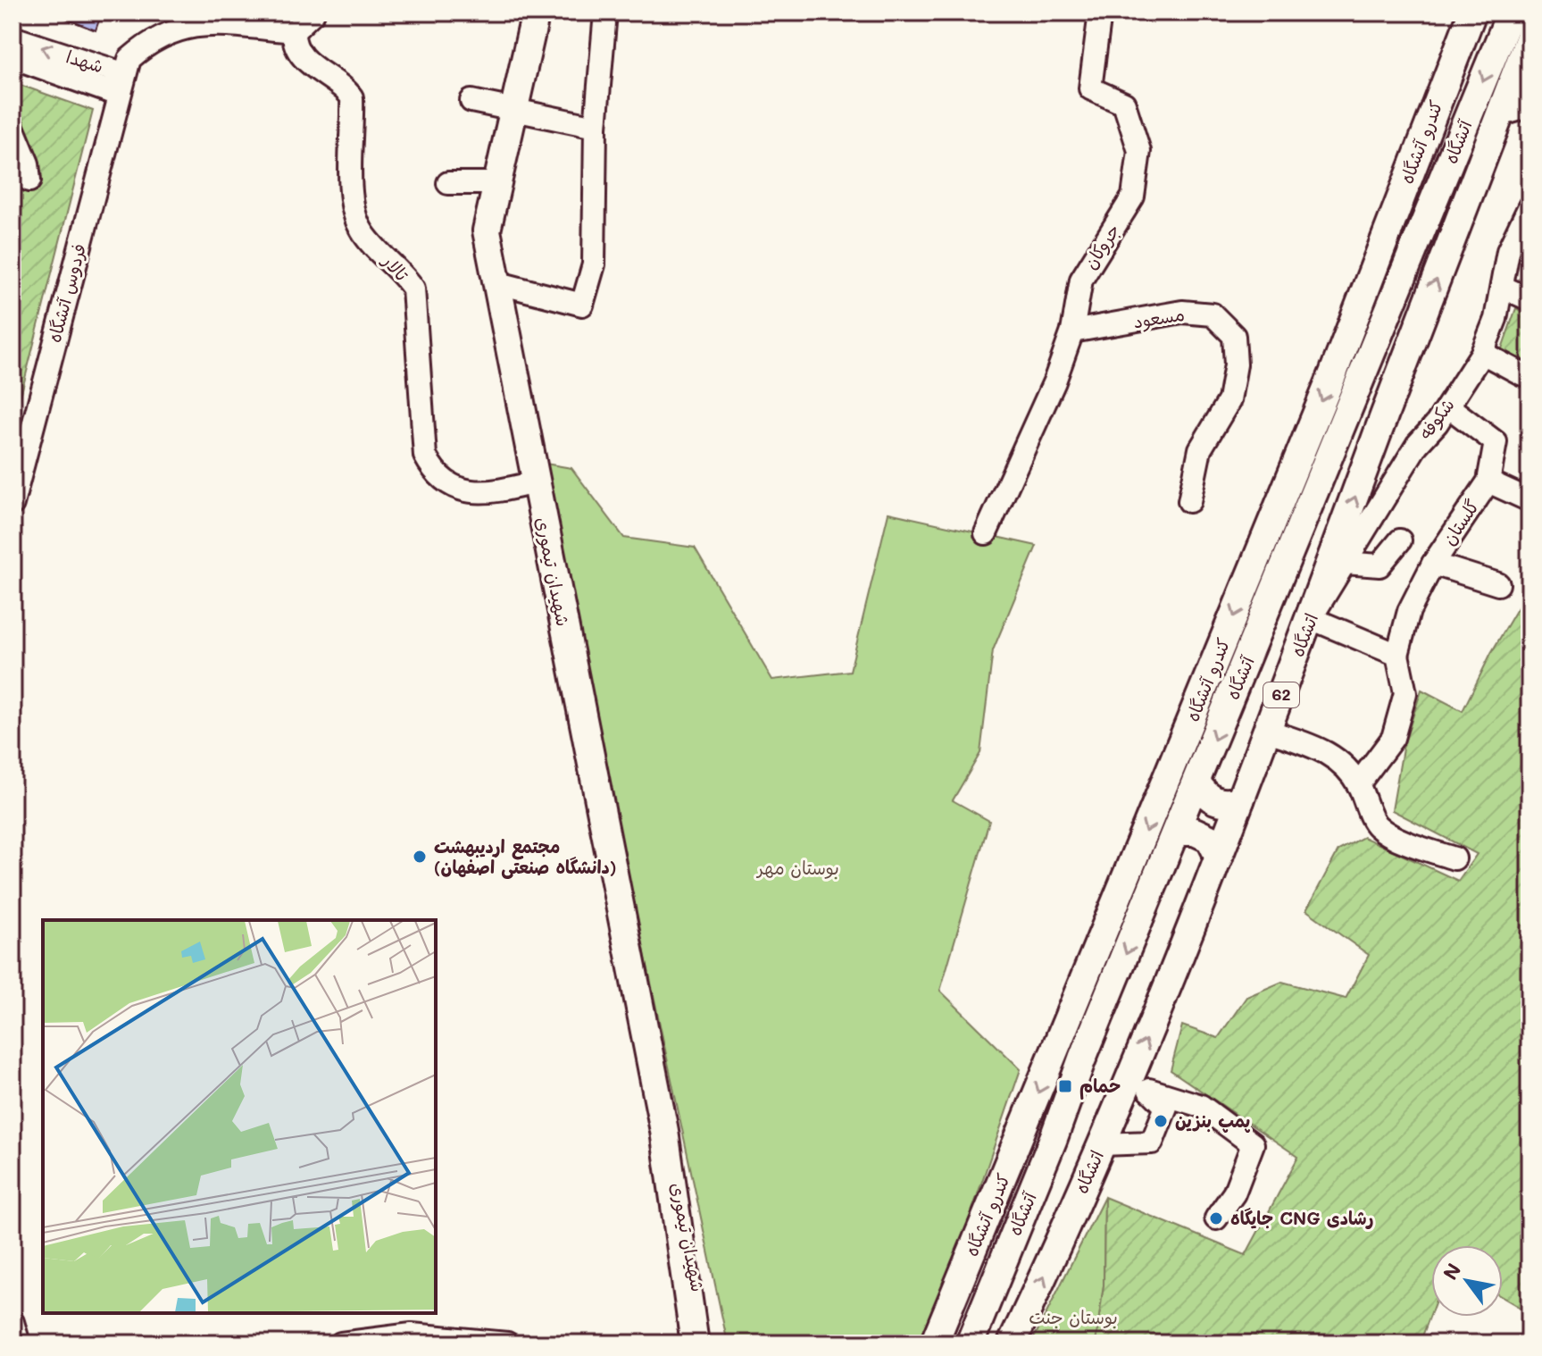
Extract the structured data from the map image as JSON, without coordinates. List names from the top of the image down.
{
  "streets": {
    "main road": [
      "کندرو آتشگاه",
      "آتشگاه",
      "شهیدان تیموری",
      "اتشگاه",
      "62"
    ],
    "street": [
      "شهدا",
      "جروکان",
      "تالار",
      "فردوس آتشگاه",
      "مسعود",
      "شکوفه",
      "گلستان"
    ]
  },
  "crossings": [
    ["شهدا", "فردوس آتشگاه"],
    ["جروکان", "مسعود"],
    ["تالار", "فردوس آتشگاه"],
    ["تالار", "شهیدان تیموری"],
    ["شکوفه", "گلستان"],
    ["شکوفه", "اتشگاه"]
  ],
  "parks": ["بوستان مهر", "بوستان جنت"],
  "places": {
    "other": ["مجتمع اردیبهشت (دانشگاه صنعتی اصفهان)", "پمپ بنزین", "جایگاه CNG رشادی"],
    "transit": ["حمام"]
  },
  "north": "top left"
}
